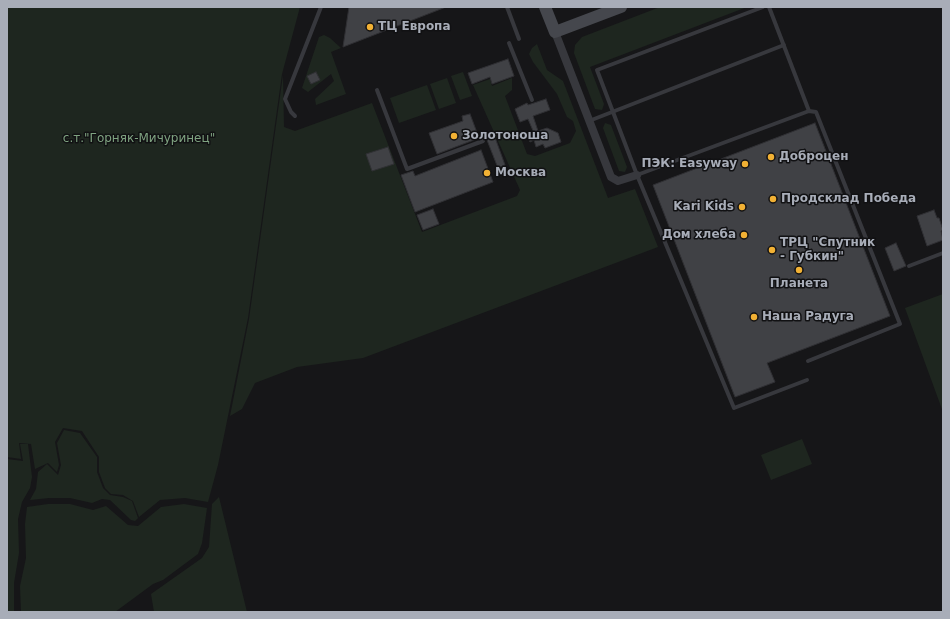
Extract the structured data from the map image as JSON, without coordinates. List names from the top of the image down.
{
  "parks": ["с.т.\"Горняк-Мичуринец\""],
  "places": [
    "ТЦ Европа",
    "Золотоноша",
    "Доброцен",
    "ПЭК: Easyway",
    "Москва",
    "Продсклад Победа",
    "Kari Kids",
    "Дом хлеба",
    "ТРЦ \"Спутник - Губкин\"",
    "Планета",
    "Наша Радуга"
  ]
}
